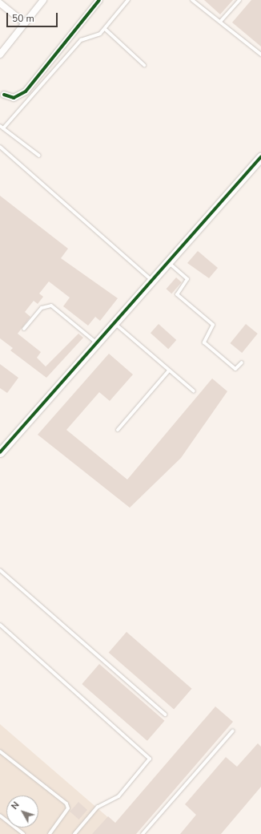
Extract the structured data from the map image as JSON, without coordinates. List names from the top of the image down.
{
  "scale_bar": "50 m",
  "north": "top left"
}
